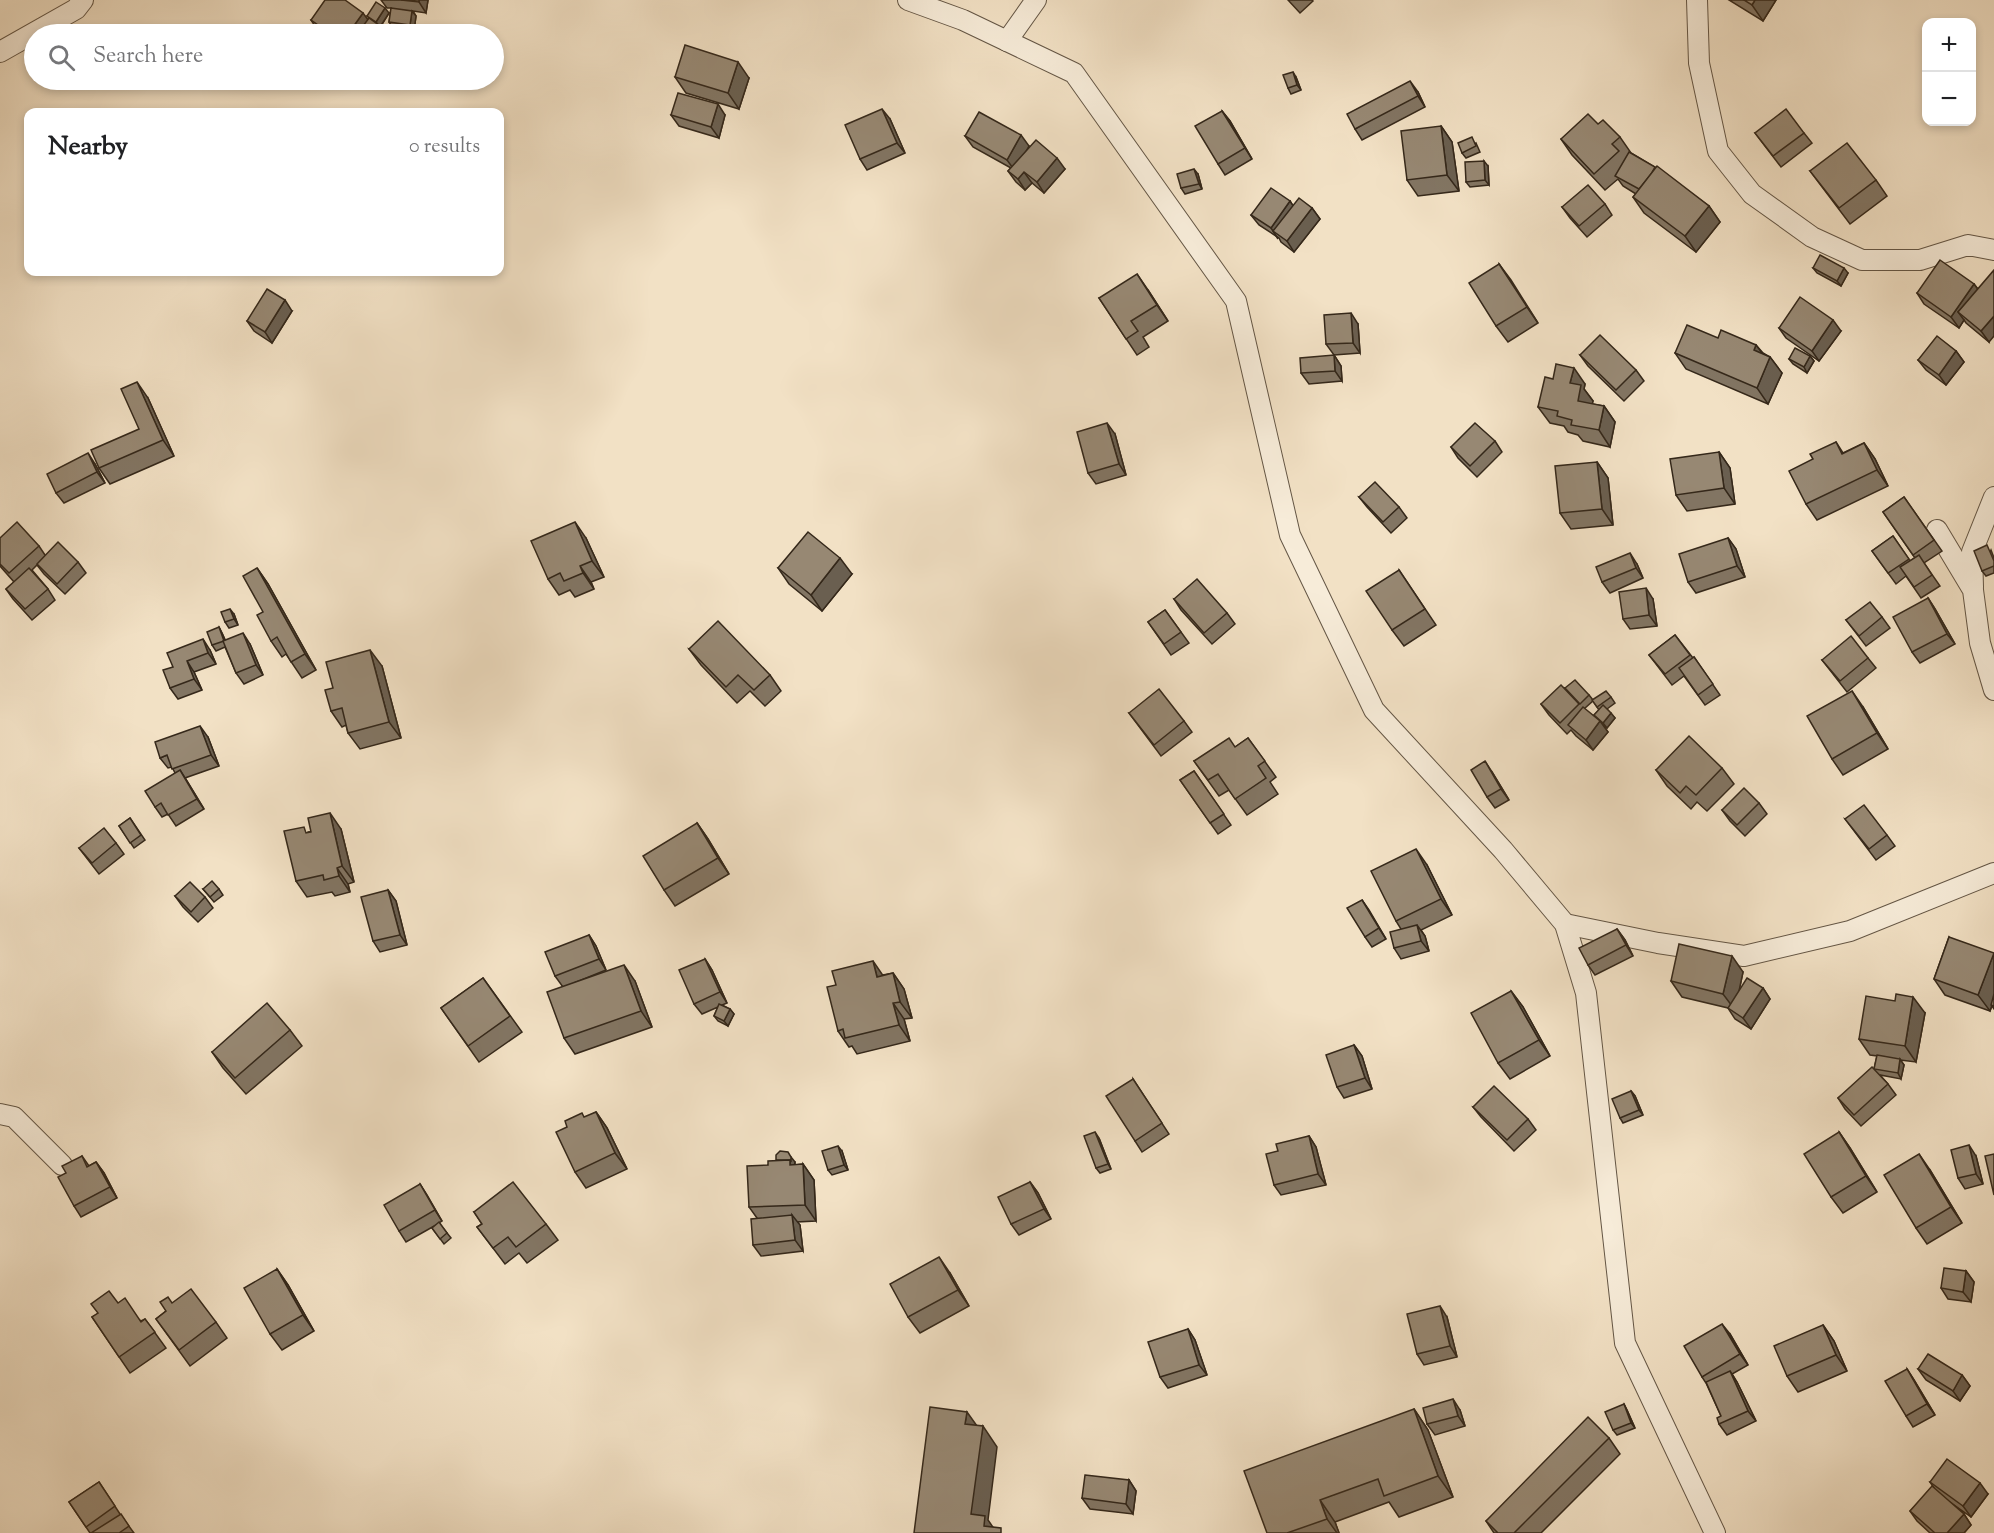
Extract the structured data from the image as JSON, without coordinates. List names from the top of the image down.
{
  "page": {
    "map_buttons": ["+", "−"],
    "search": "Search here",
    "heading": ["Nearby", "0 results"]
  }
}
